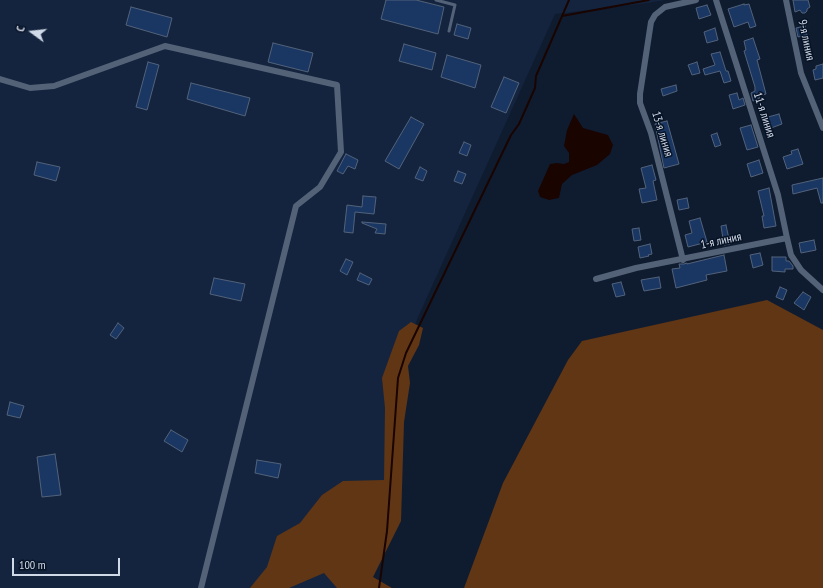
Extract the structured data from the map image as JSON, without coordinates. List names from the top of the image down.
{
  "streets": {
    "street": [
      "9-я линия",
      "11-я линия",
      "13-я линия",
      "1-я линия"
    ]
  },
  "crossings": [
    ["11-я линия", "1-я линия"],
    ["13-я линия", "1-я линия"]
  ],
  "scale_bar": "100 m",
  "north": "left"
}
